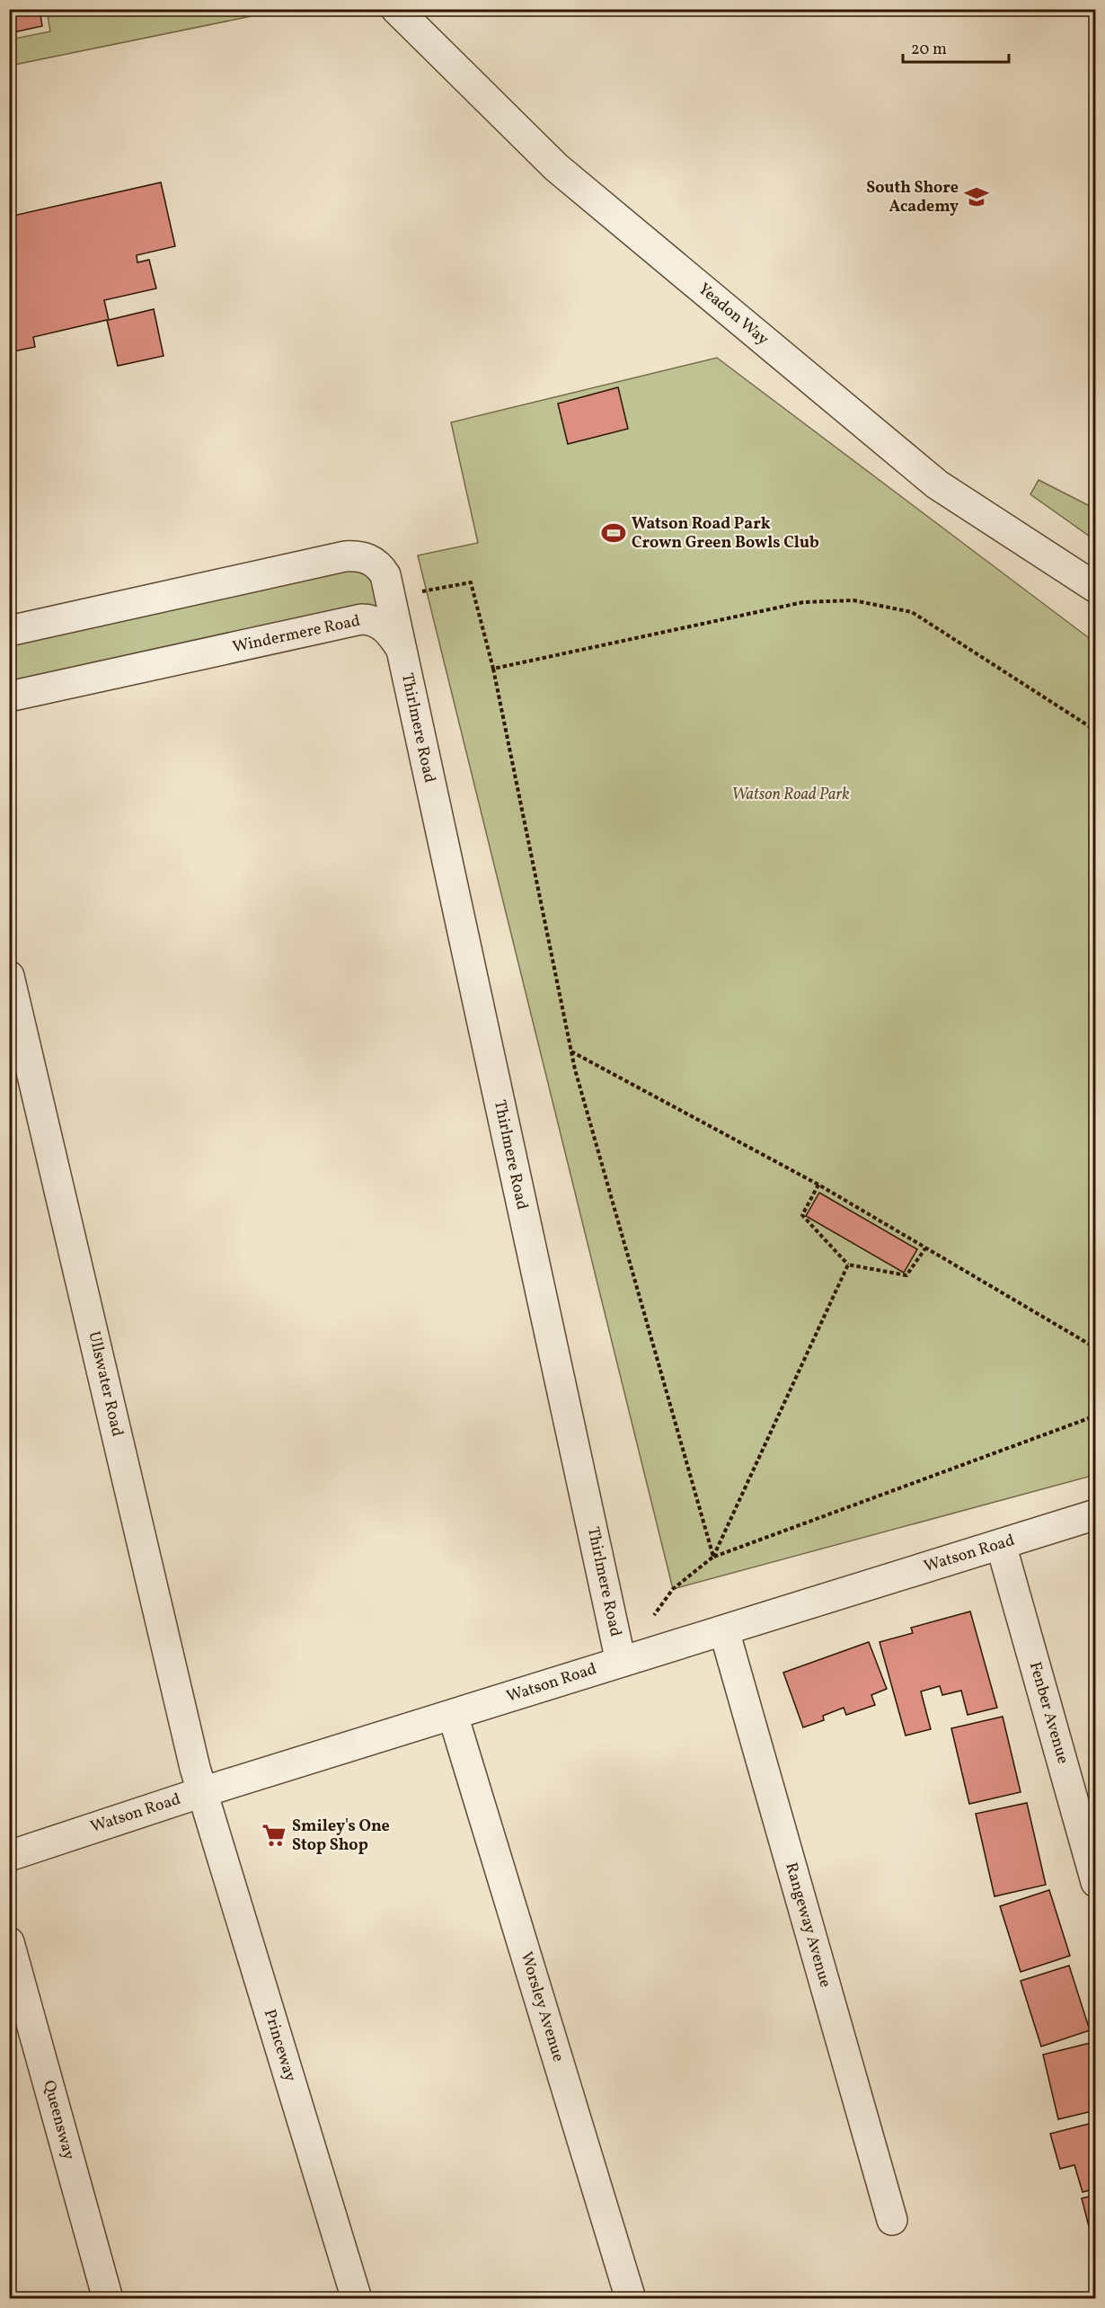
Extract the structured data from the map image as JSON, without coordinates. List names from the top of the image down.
{
  "streets": {
    "street": [
      "Yeadon Way",
      "Windermere Road",
      "Thirlmere Road",
      "Ullswater Road",
      "Watson Road",
      "Fenber Avenue",
      "Rangeway Avenue",
      "Worsley Avenue",
      "Princeway",
      "Queensway"
    ]
  },
  "crossings": [
    ["Windermere Road", "Thirlmere Road"],
    ["Thirlmere Road", "Watson Road"],
    ["Ullswater Road", "Watson Road"],
    ["Ullswater Road", "Princeway"],
    ["Watson Road", "Fenber Avenue"],
    ["Watson Road", "Rangeway Avenue"],
    ["Watson Road", "Worsley Avenue"],
    ["Watson Road", "Princeway"]
  ],
  "parks": ["Watson Road Park"],
  "places": {
    "school or university": ["South Shore Academy"],
    "sports": ["Watson Road Park Crown Green Bowls Club"],
    "supermarket": ["Smiley's One Stop Shop"]
  },
  "scale_bar": "20 m"
}
